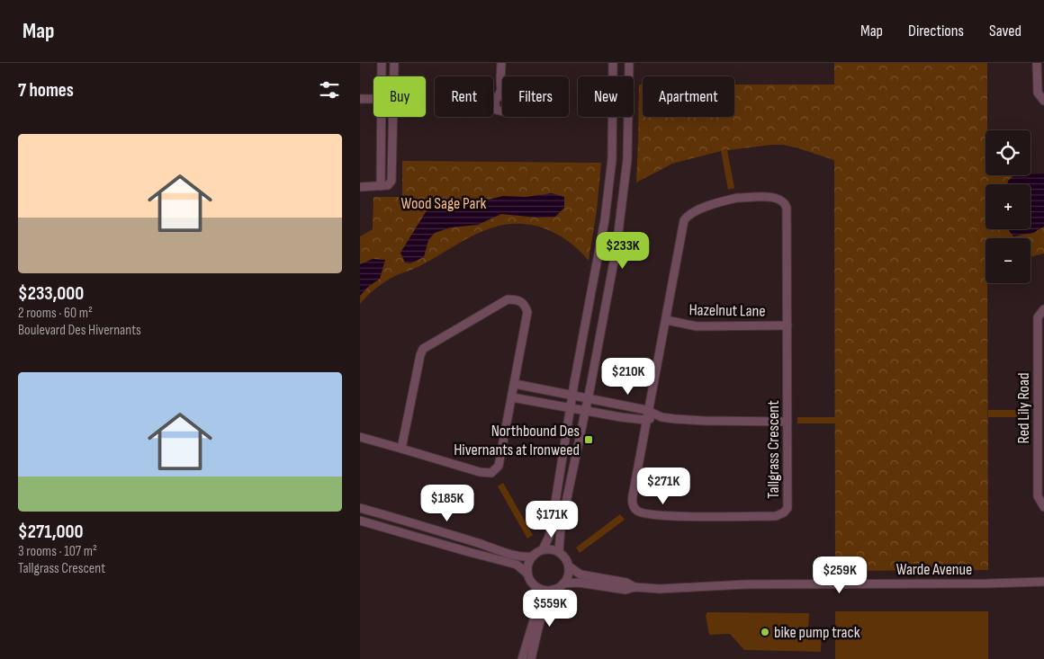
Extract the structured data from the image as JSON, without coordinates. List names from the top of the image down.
{
  "streets": {
    "street": [
      "Hazelnut Lane",
      "Red Lily Road",
      "Tallgrass Crescent",
      "Warde Avenue"
    ]
  },
  "crossings": [
    ["Hazelnut Lane", "Tallgrass Crescent"]
  ],
  "parks": ["Wood Sage Park"],
  "places": {
    "transit": ["Northbound Des Hivernants at Ironweed"],
    "other": ["bike pump track"]
  },
  "page": {
    "header": "Map",
    "nav": ["Map", "Directions", "Saved"],
    "heading": "7 homes",
    "chip": [
      "Buy",
      "Rent",
      "Filters",
      "New",
      "Apartment"
    ],
    "list": [
      {
        "name": "$233,000",
        "note": "2 rooms · 60 m² · Boulevard Des Hivernants"
      },
      {
        "name": "$271,000",
        "note": "3 rooms · 107 m² · Tallgrass Crescent"
      }
    ],
    "map_buttons": ["+", "−"],
    "price": [
      "$233K",
      "$210K",
      "$271K",
      "$185K",
      "$171K",
      "$259K",
      "$559K"
    ]
  }
}
